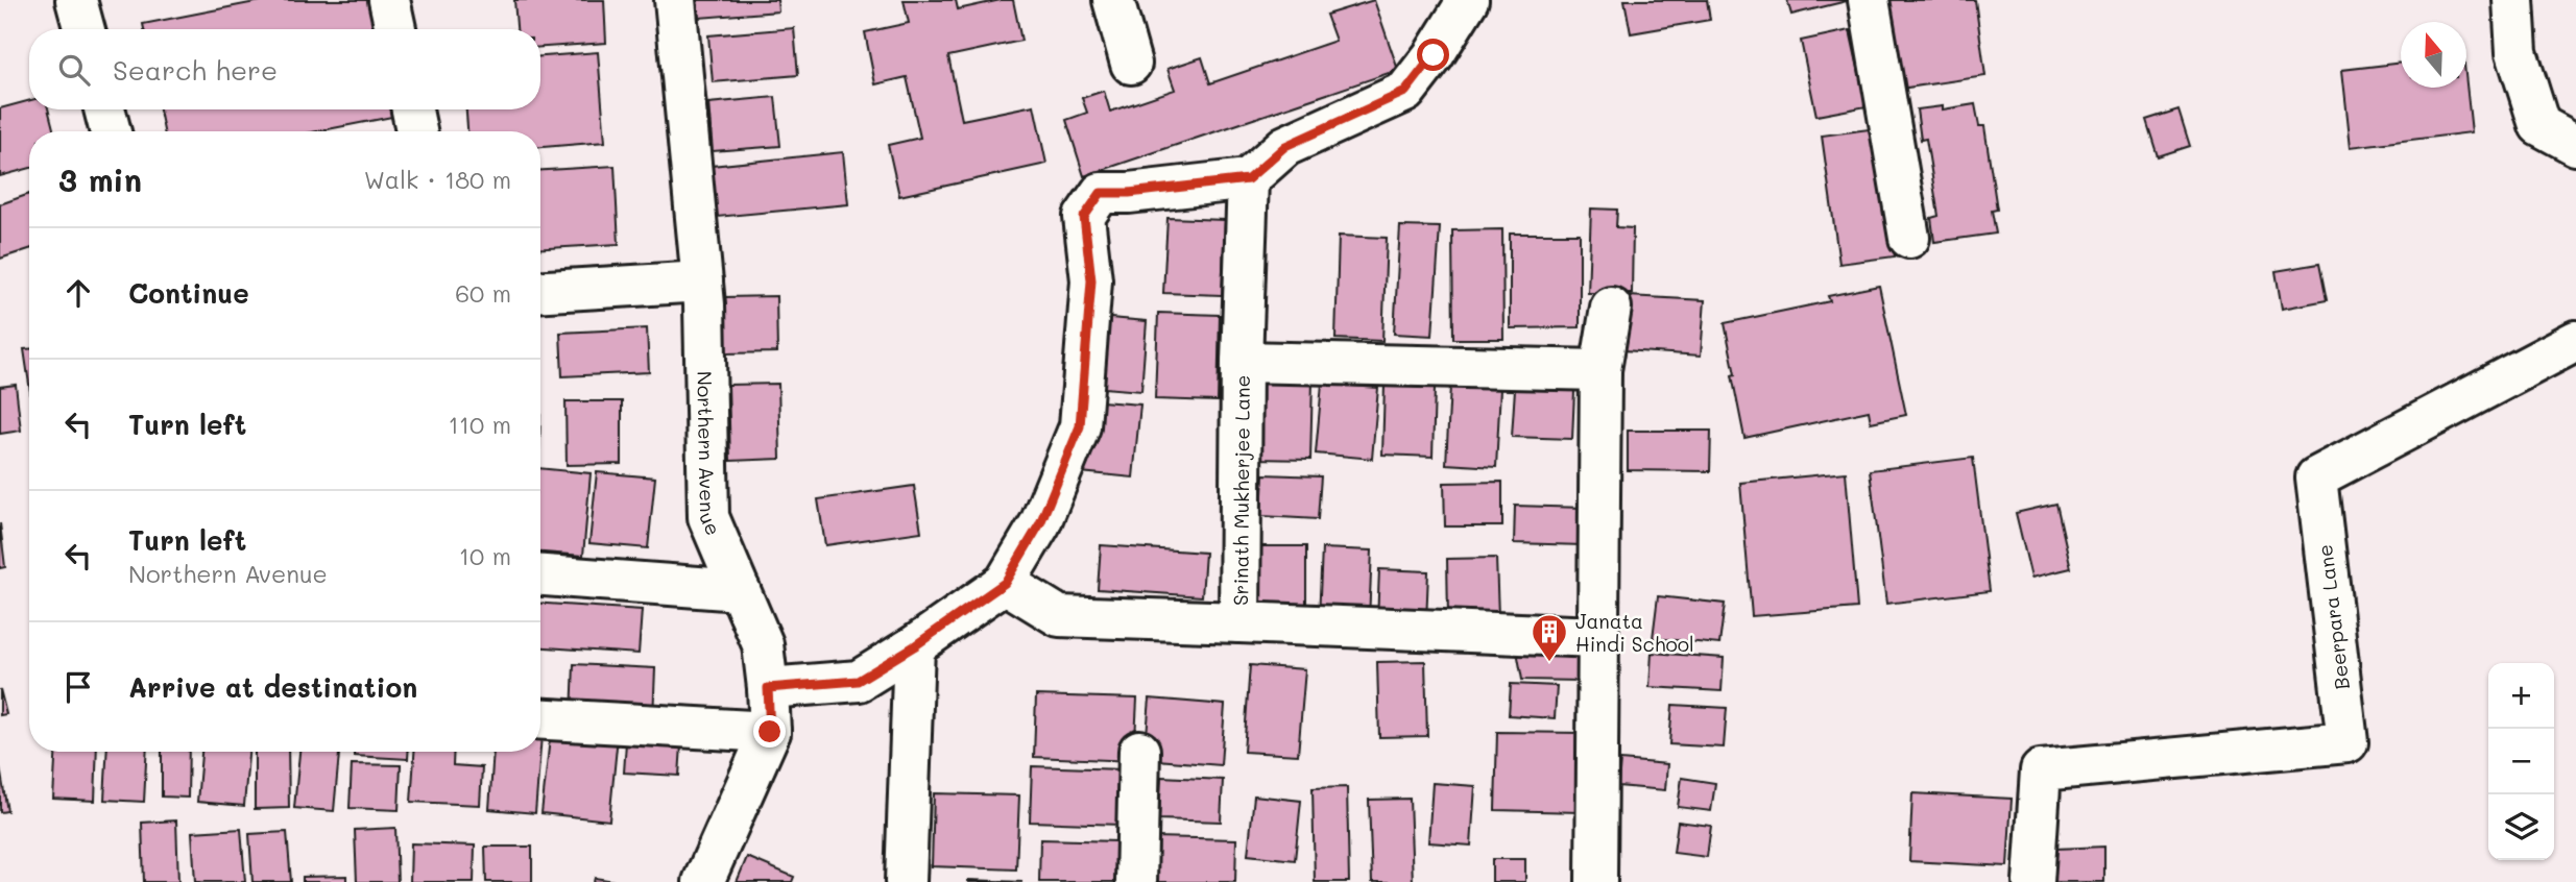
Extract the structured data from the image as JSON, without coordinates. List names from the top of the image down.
{
  "streets": {
    "street": ["Northern Avenue", "Srinath Mukherjee Lane", "Beerpara Lane"]
  },
  "places": {
    "building": ["Janata Hindi School"]
  },
  "north": "top",
  "page": {
    "search": "Search here",
    "heading": ["3 min", "Walk · 180 m"],
    "list": [
      ["Continue", "60 m"],
      ["Turn left", "110 m"],
      ["Turn left", "Northern Avenue", "10 m"],
      "Arrive at destination"
    ],
    "map_buttons": ["+", "−"]
  }
}
